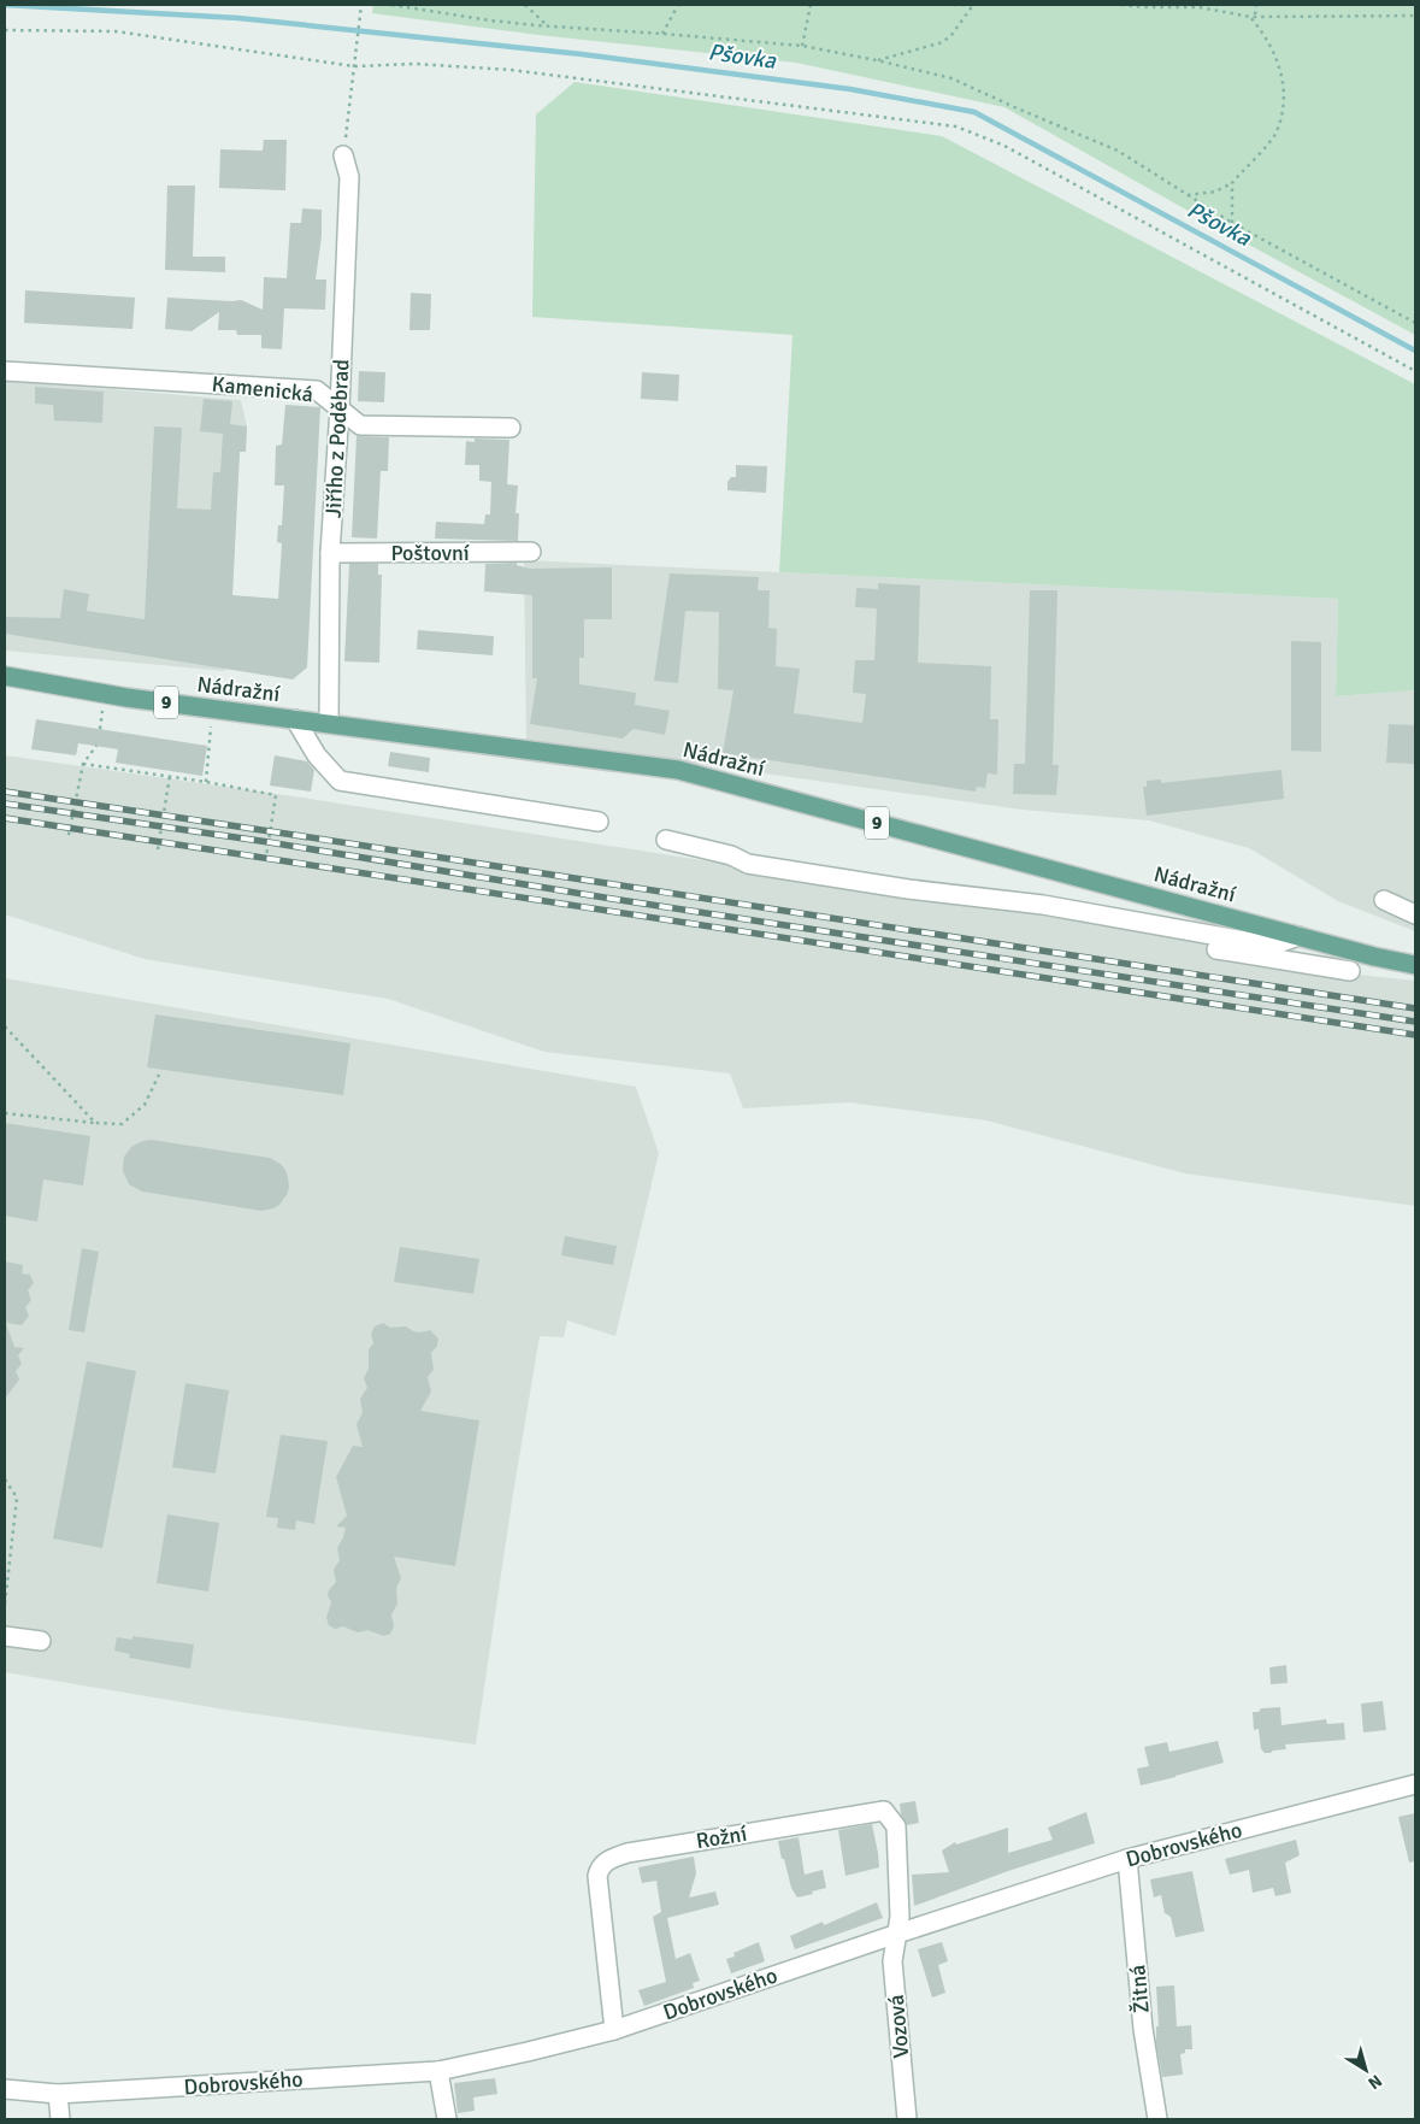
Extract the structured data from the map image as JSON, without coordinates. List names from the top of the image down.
{
  "streets": {
    "main road": ["Nádražní", "9"],
    "street": [
      "Kamenická",
      "Jiřího z Poděbrad",
      "Poštovní",
      "Rožní",
      "Dobrovského",
      "Žitná",
      "Vozová"
    ]
  },
  "crossings": [
    ["Kamenická", "Jiřího z Poděbrad"],
    ["Jiřího z Poděbrad", "Poštovní"],
    ["Jiřího z Poděbrad", "Nádražní"],
    ["Rožní", "Dobrovského"],
    ["Rožní", "Vozová"],
    ["Dobrovského", "Žitná"],
    ["Dobrovského", "Vozová"]
  ],
  "water": ["Pšovka"],
  "north": "bottom right"
}
